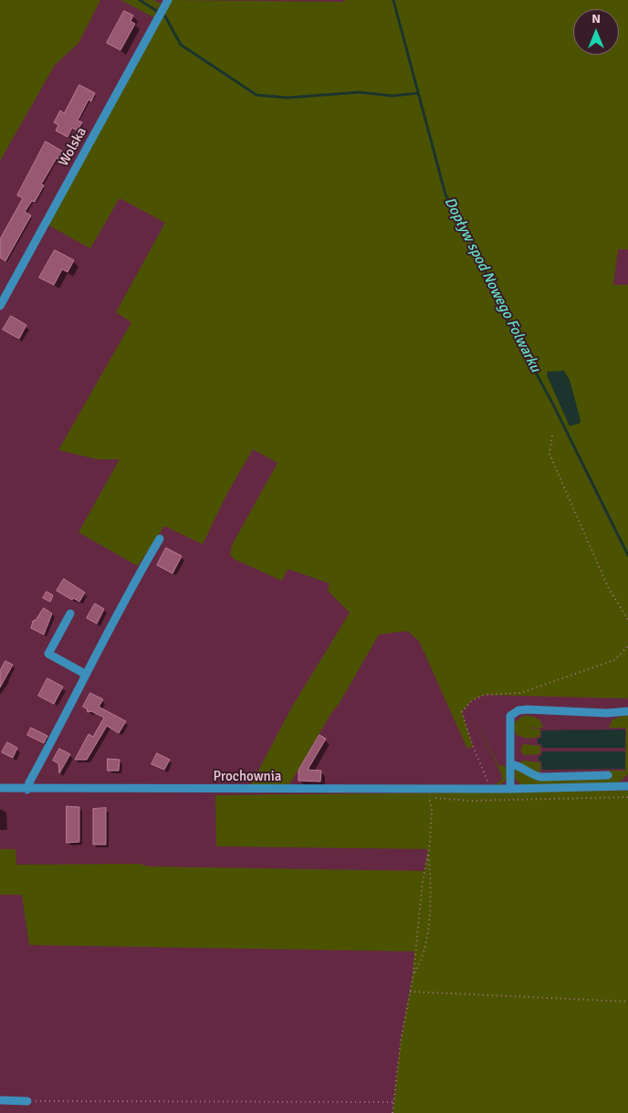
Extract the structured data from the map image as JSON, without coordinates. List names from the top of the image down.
{
  "streets": {
    "street": ["Wolska", "Prochownia"]
  },
  "water": ["Dopływ spod Nowego Folwarku"],
  "north": "top"
}
